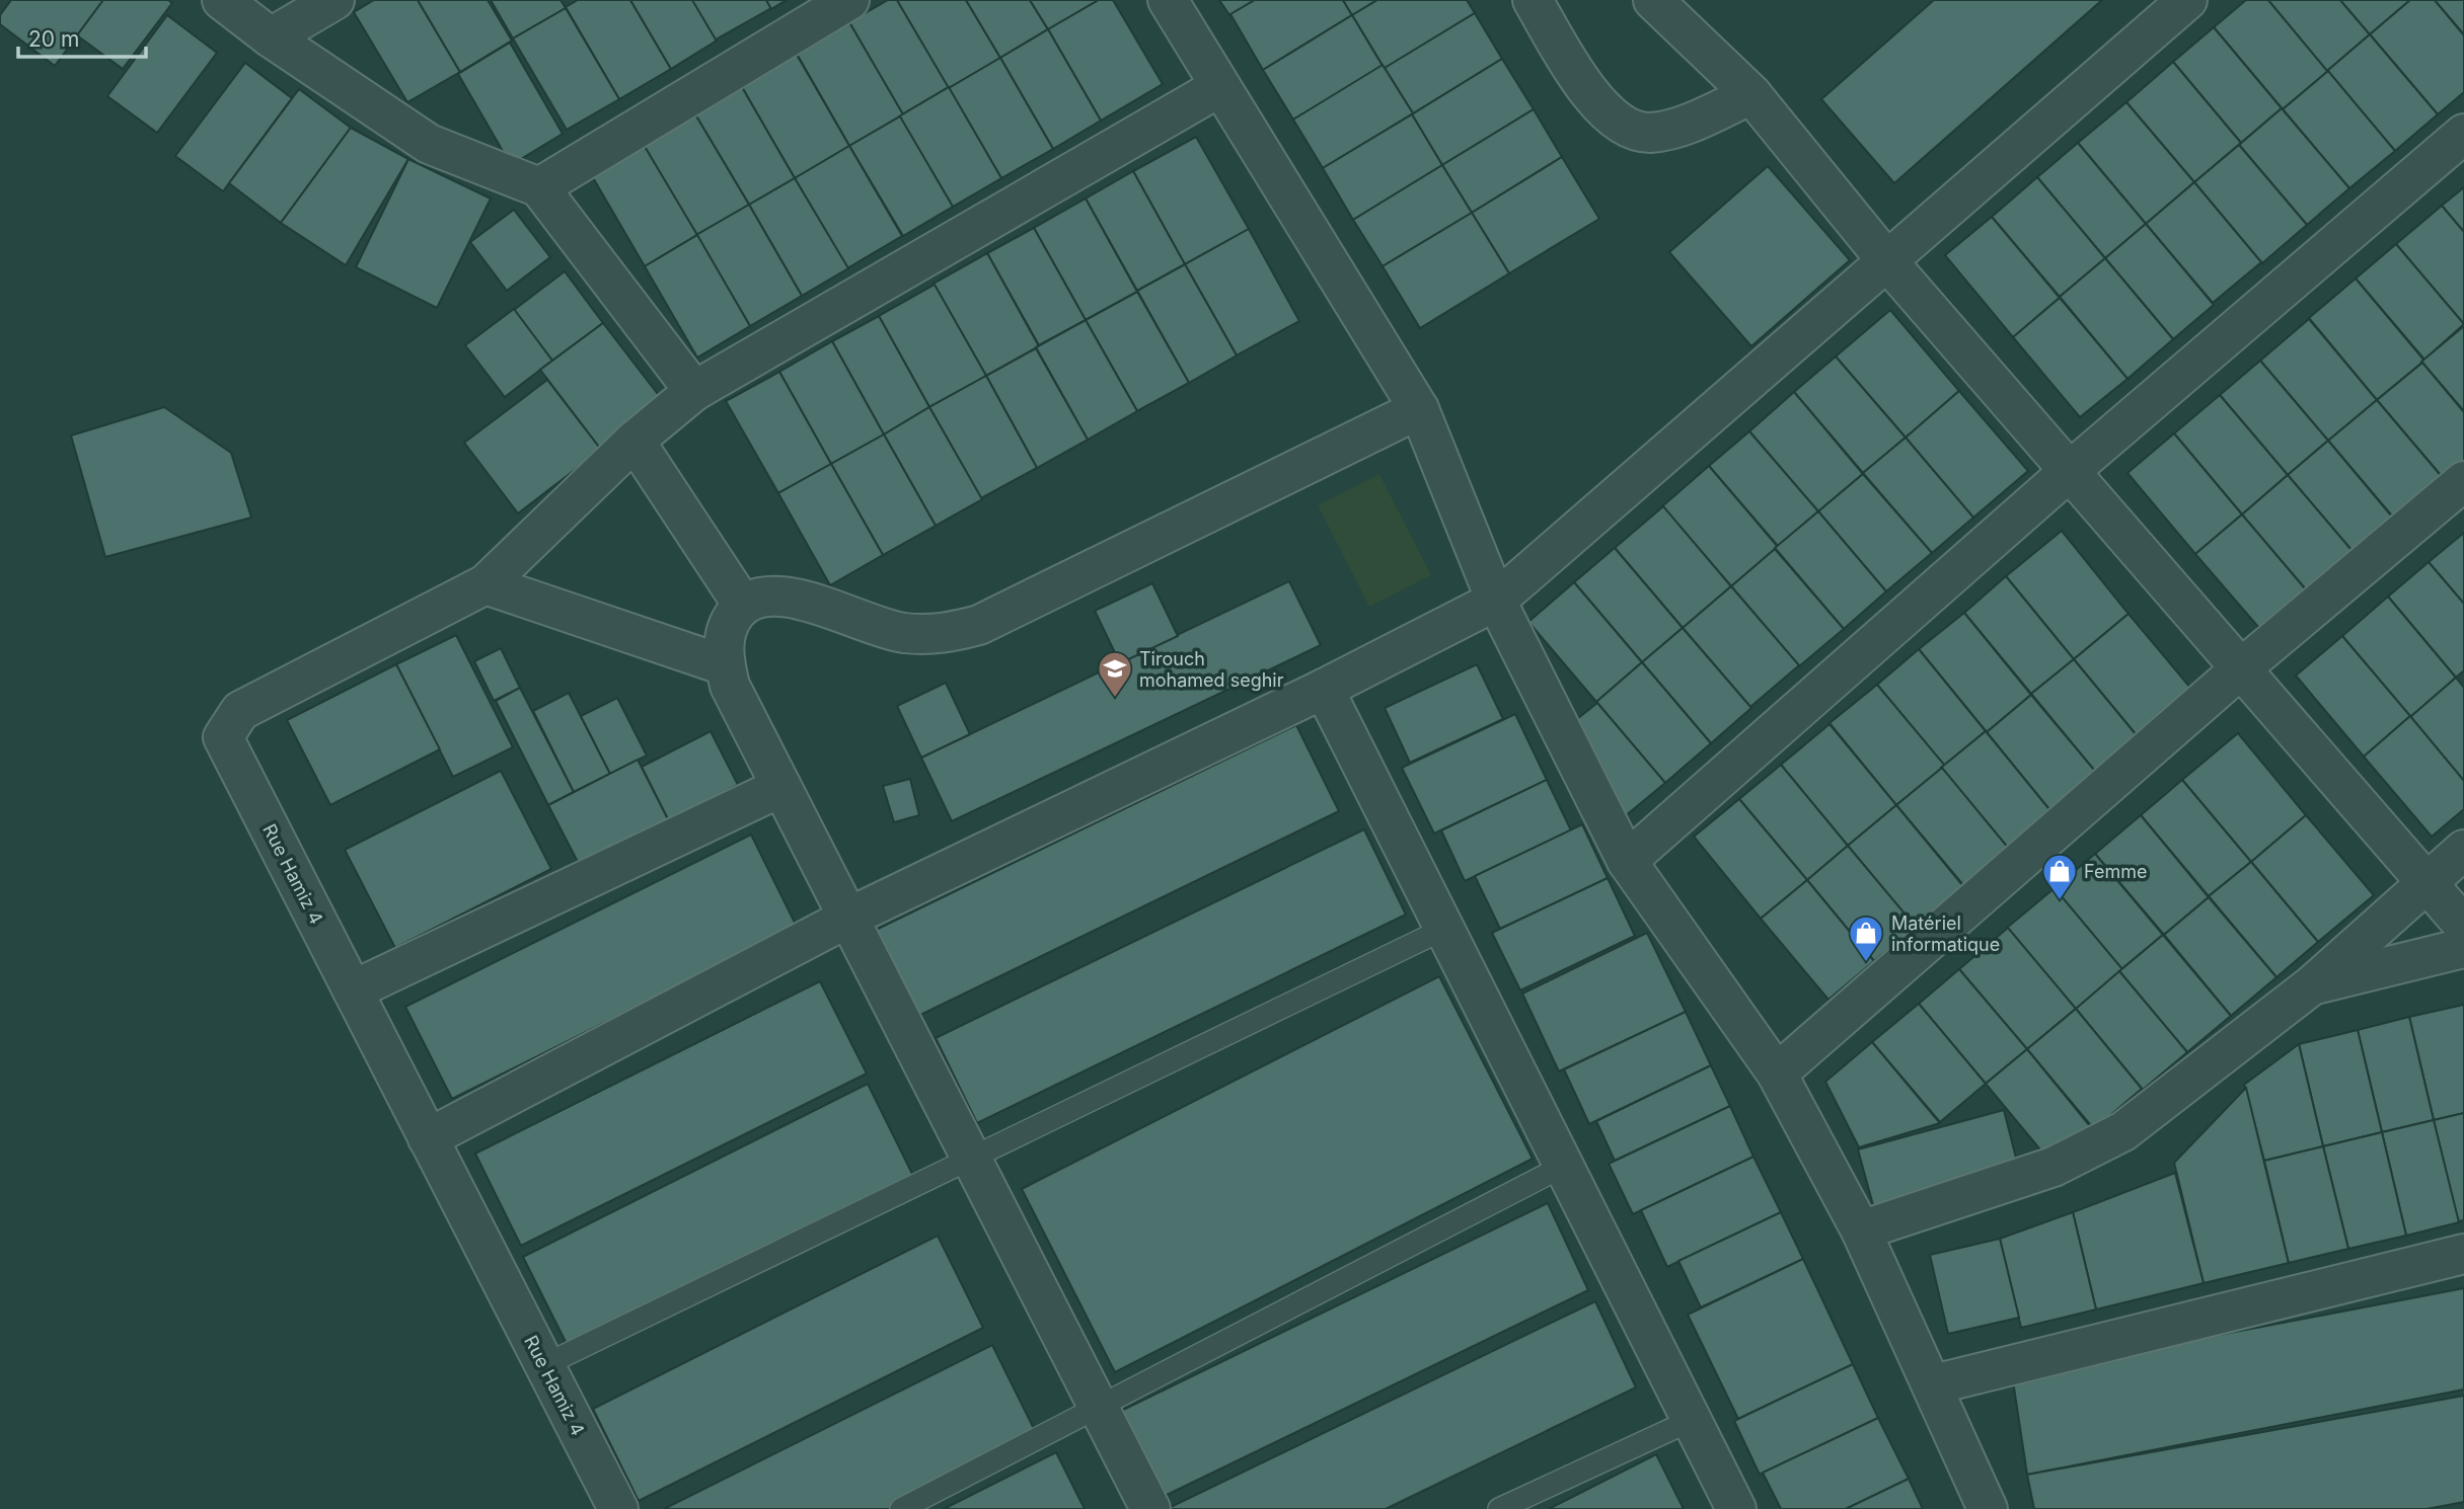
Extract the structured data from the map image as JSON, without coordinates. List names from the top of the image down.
{
  "streets": {
    "street": ["Rue Hamiz 4"]
  },
  "places": {
    "school or university": ["Tirouch mohamed seghir"],
    "shop": ["Femme", "Matériel informatique"]
  },
  "scale_bar": "20 m"
}
